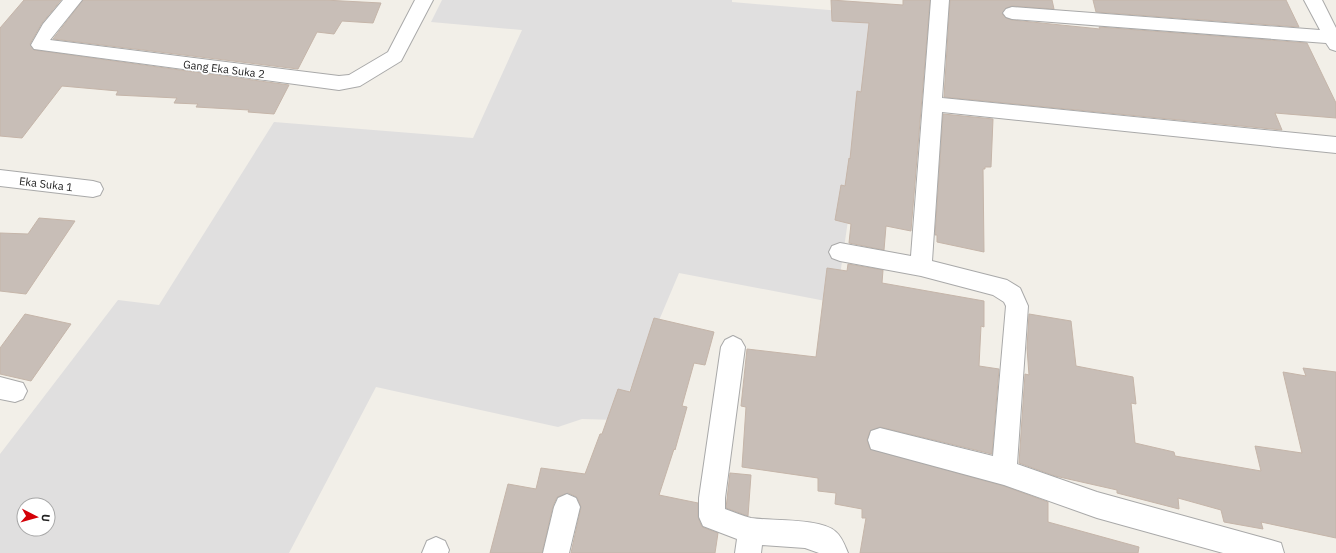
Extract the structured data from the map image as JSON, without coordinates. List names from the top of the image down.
{
  "streets": {
    "street": ["Gang Eka Suka 2", "Eka Suka 1"]
  },
  "north": "right"
}
